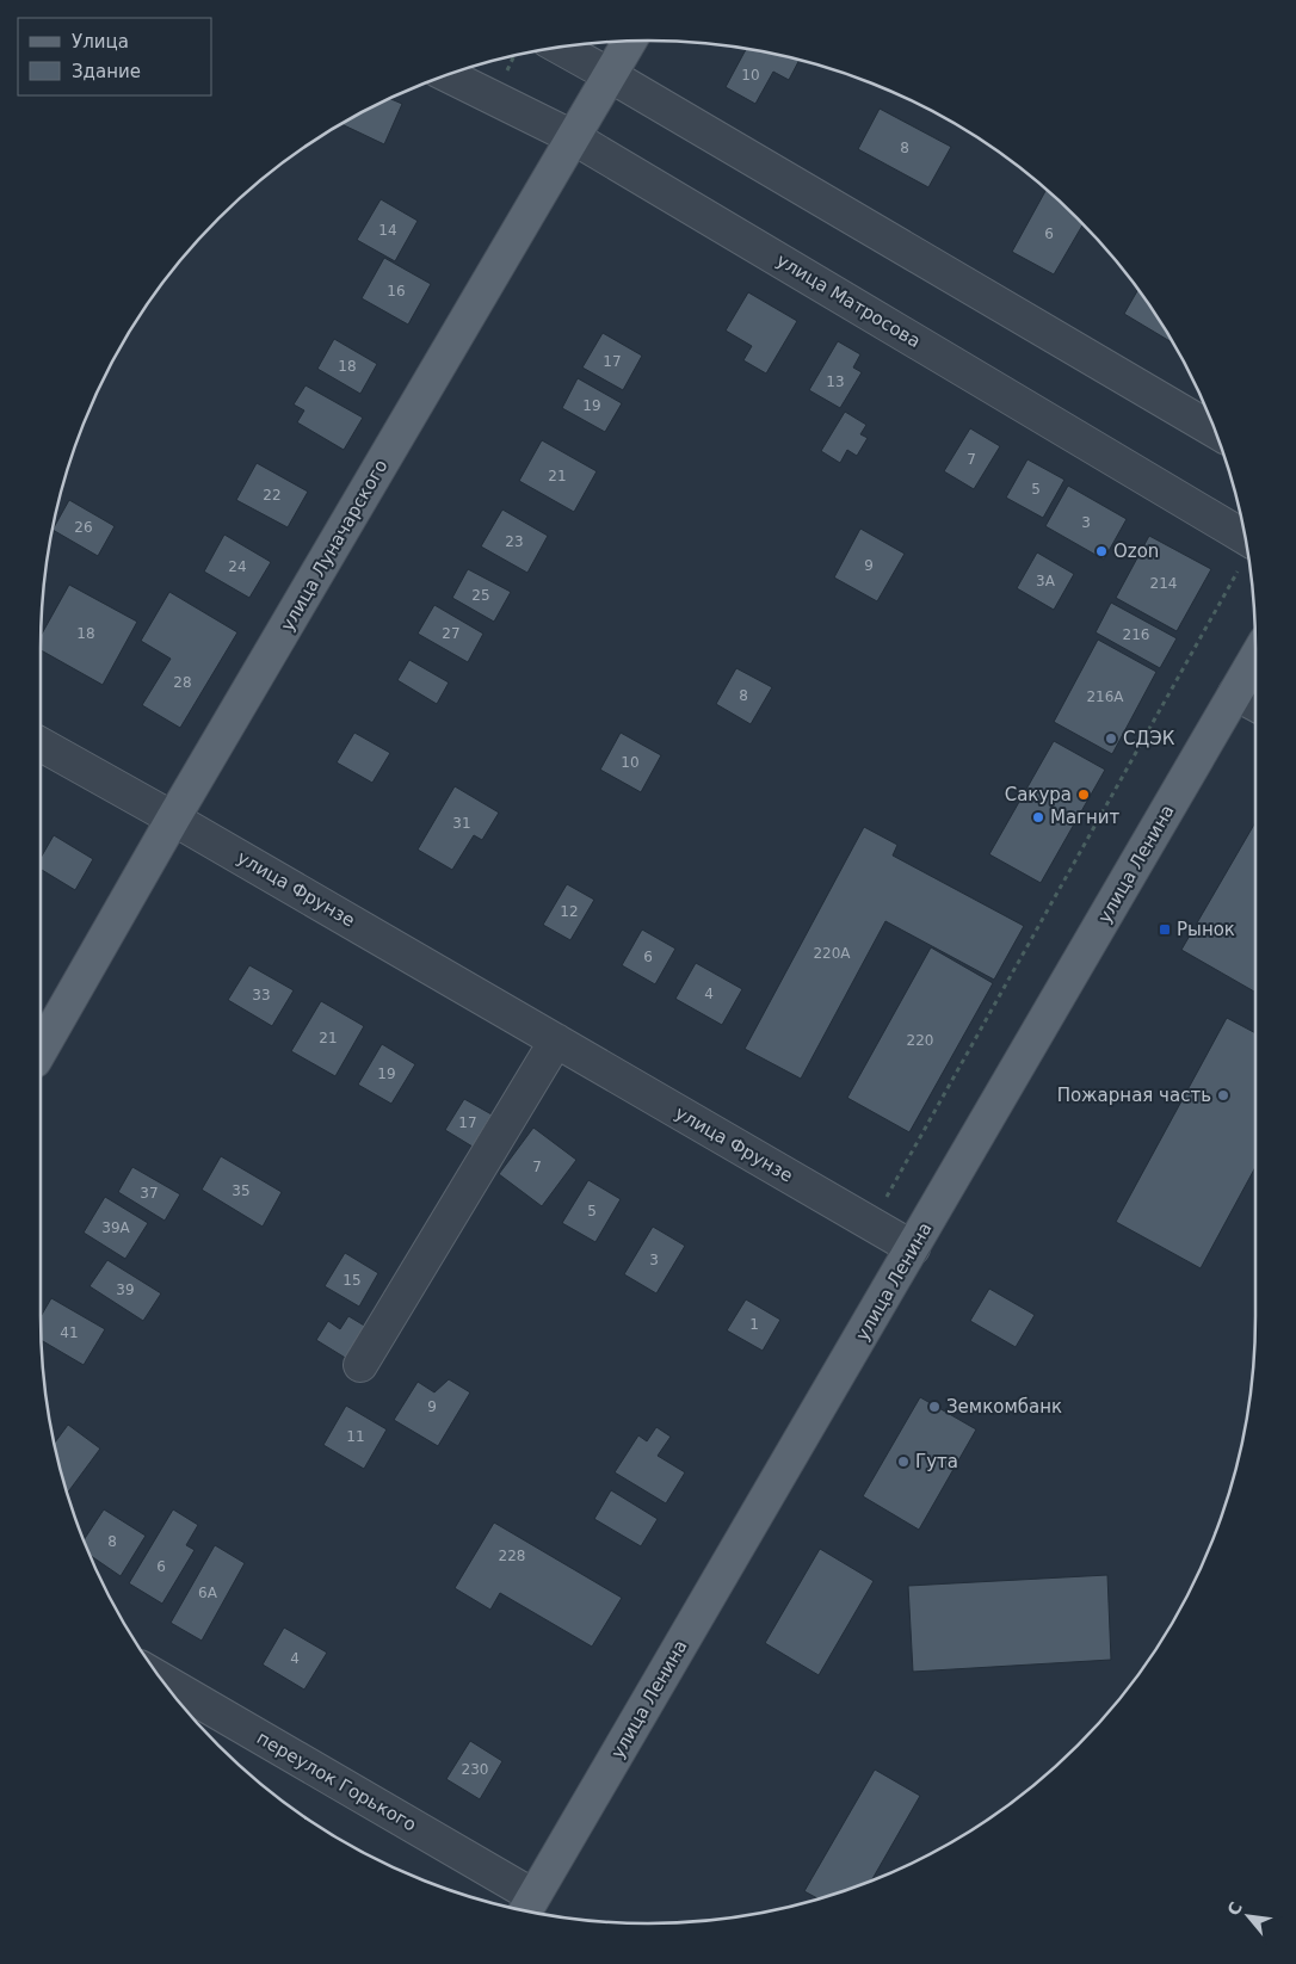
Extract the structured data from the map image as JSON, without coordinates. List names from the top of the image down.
{
  "streets": {
    "main road": ["улица Луначарского", "улица Ленина"],
    "street": ["улица Матросова", "улица Фрунзе", "переулок Горького"]
  },
  "crossings": [
    ["улица Матросова", "улица Луначарского"],
    ["улица Луначарского", "улица Фрунзе"],
    ["улица Ленина", "улица Фрунзе"],
    ["улица Ленина", "переулок Горького"]
  ],
  "places": {
    "other": [
      "Ozon",
      "СДЭК",
      "Сакура",
      "Магнит",
      "Пожарная часть",
      "Земкомбанк",
      "Гута"
    ],
    "transit": ["Рынок"]
  },
  "house_numbers": [
    "10",
    "8",
    "14",
    "6",
    "16",
    "17",
    "18",
    "13",
    "19",
    "7",
    "21",
    "5",
    "22",
    "3",
    "26",
    "23",
    "9",
    "24",
    "3А",
    "214",
    "25",
    "18",
    "27",
    "216",
    "28",
    "8",
    "216А",
    "10",
    "31",
    "12",
    "220А",
    "6",
    "4",
    "33",
    "21",
    "220",
    "19",
    "17",
    "7",
    "35",
    "37",
    "5",
    "39А",
    "3",
    "15",
    "39",
    "1",
    "41",
    "9",
    "11",
    "8",
    "228",
    "6",
    "6А",
    "4",
    "230"
  ],
  "legend": ["Улица", "Здание"],
  "north": "top left"
}
